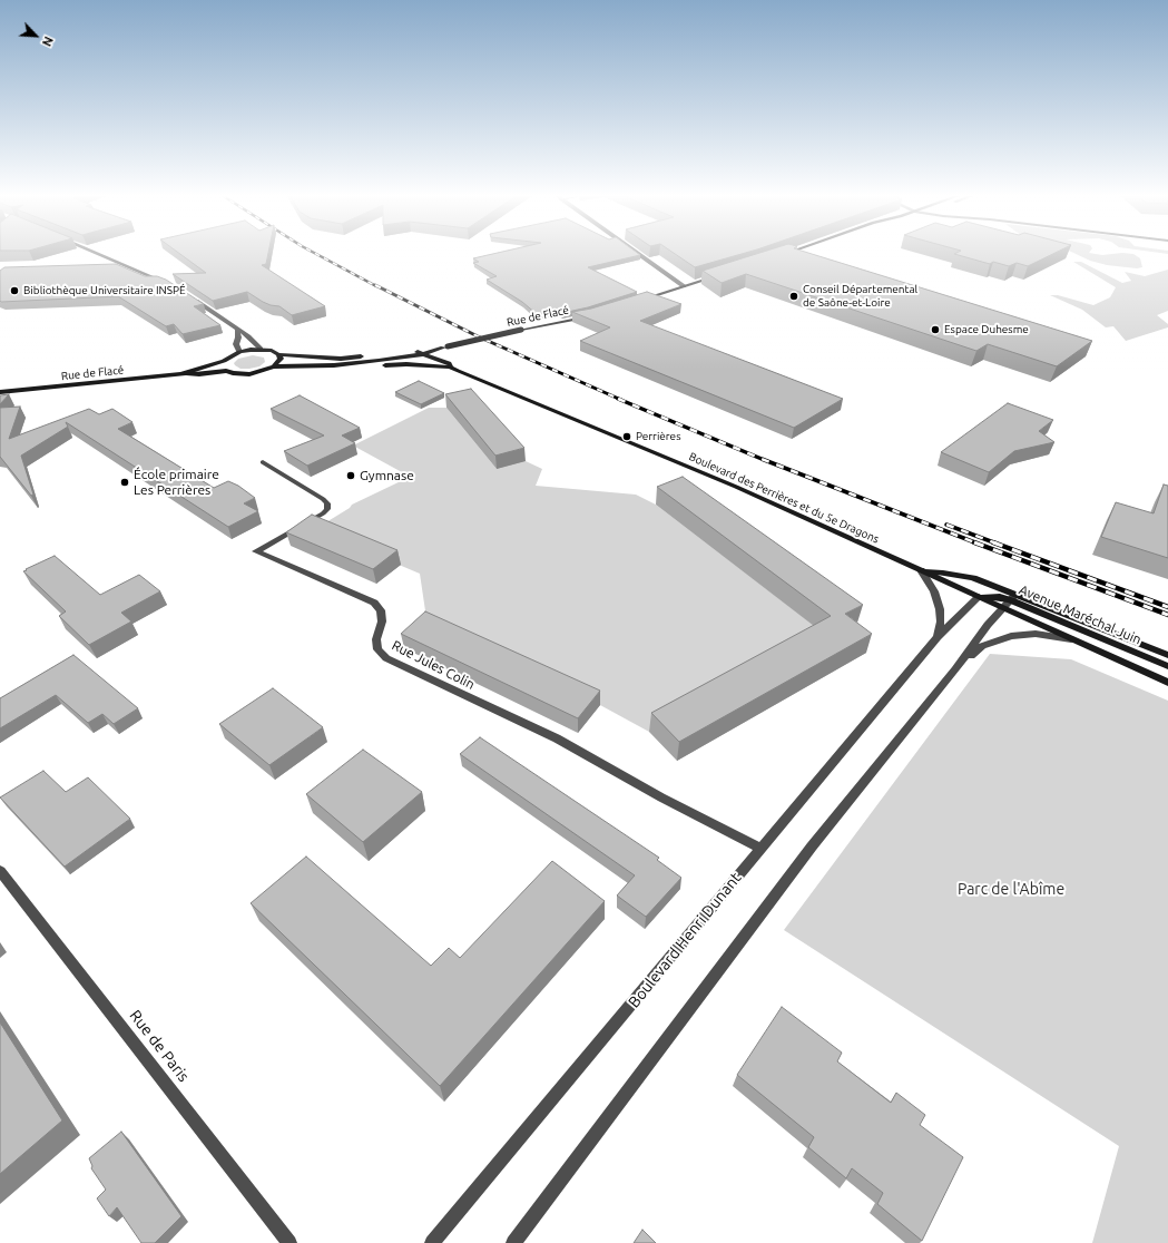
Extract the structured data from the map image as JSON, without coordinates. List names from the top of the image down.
{
  "streets": {
    "main road": ["Rue de Flacé", "Boulevard des Perrières et du 5e Dragons", "Avenue Maréchal Juin"],
    "street": ["Rue Jules Colin", "Boulevard Henri Dunant", "Rue de Paris"]
  },
  "crossings": [
    ["Rue de Flacé", "Boulevard des Perrières et du 5e Dragons"],
    ["Boulevard des Perrières et du 5e Dragons", "Avenue Maréchal Juin"],
    ["Boulevard des Perrières et du 5e Dragons", "Boulevard Henri Dunant"],
    ["Avenue Maréchal Juin", "Boulevard Henri Dunant"],
    ["Rue Jules Colin", "Boulevard Henri Dunant"]
  ],
  "parks": ["Parc de l'Abîme"],
  "places": [
    "Bibliothèque Universitaire INSPÉ",
    "Conseil Départemental de Saône-et-Loire",
    "Espace Duhesme",
    "Perrières",
    "Gymnase",
    "École primaire Les Perrières"
  ],
  "north": "bottom right"
}
